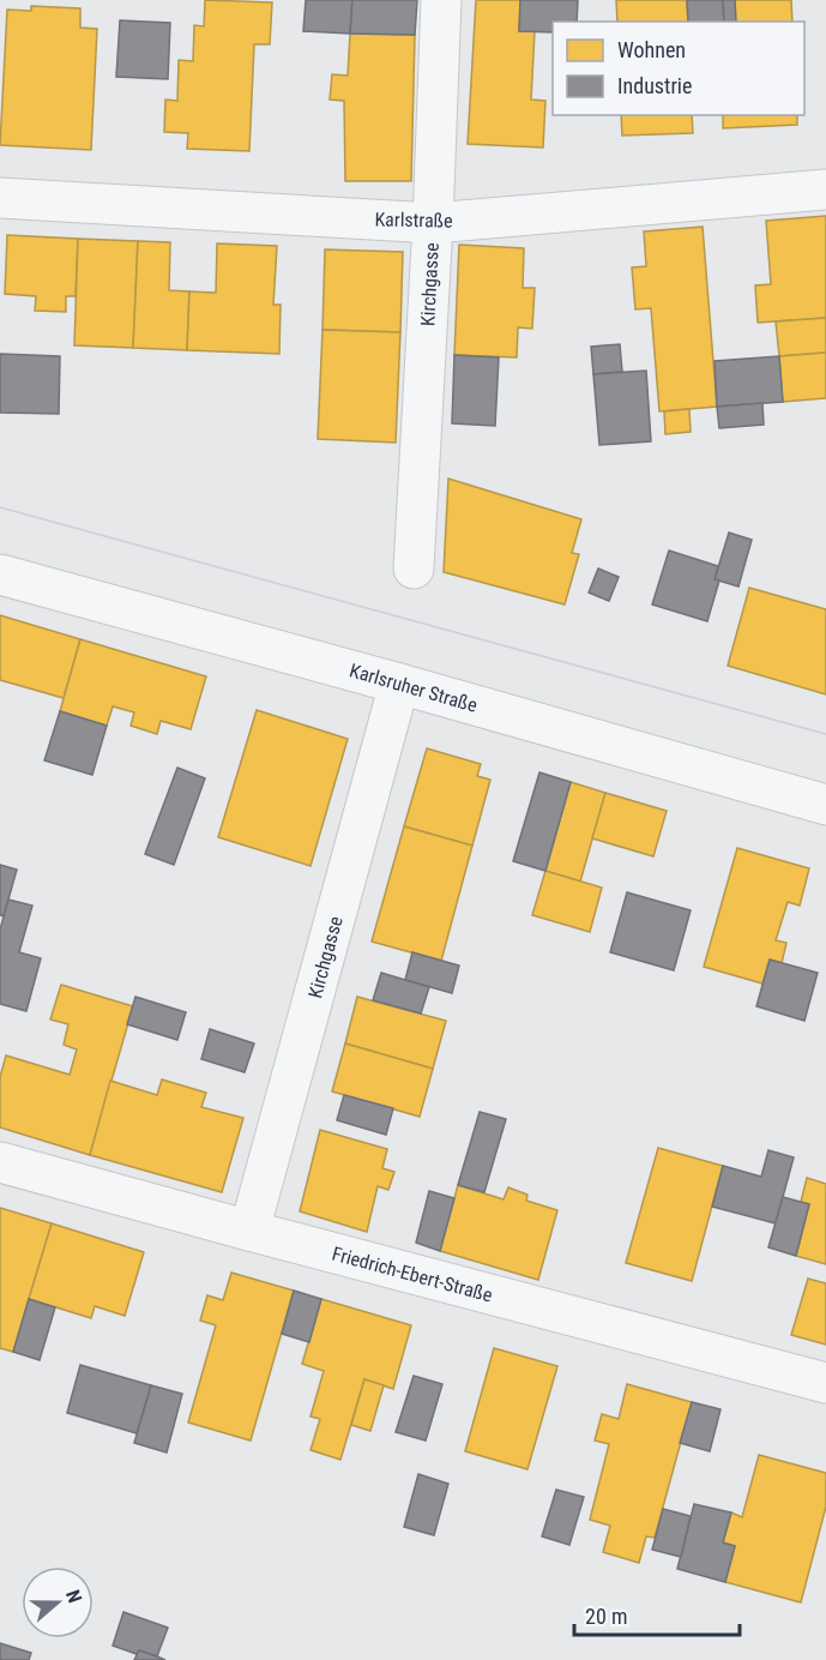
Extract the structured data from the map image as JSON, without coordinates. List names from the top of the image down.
{
  "streets": {
    "street": [
      "Karlstraße",
      "Kirchgasse",
      "Karlsruher Straße",
      "Friedrich-Ebert-Straße"
    ]
  },
  "crossings": [
    ["Karlstraße", "Kirchgasse"],
    ["Kirchgasse", "Karlsruher Straße"],
    ["Kirchgasse", "Friedrich-Ebert-Straße"]
  ],
  "legend": ["Wohnen", "Industrie"],
  "scale_bar": "20 m",
  "north": "right"
}
